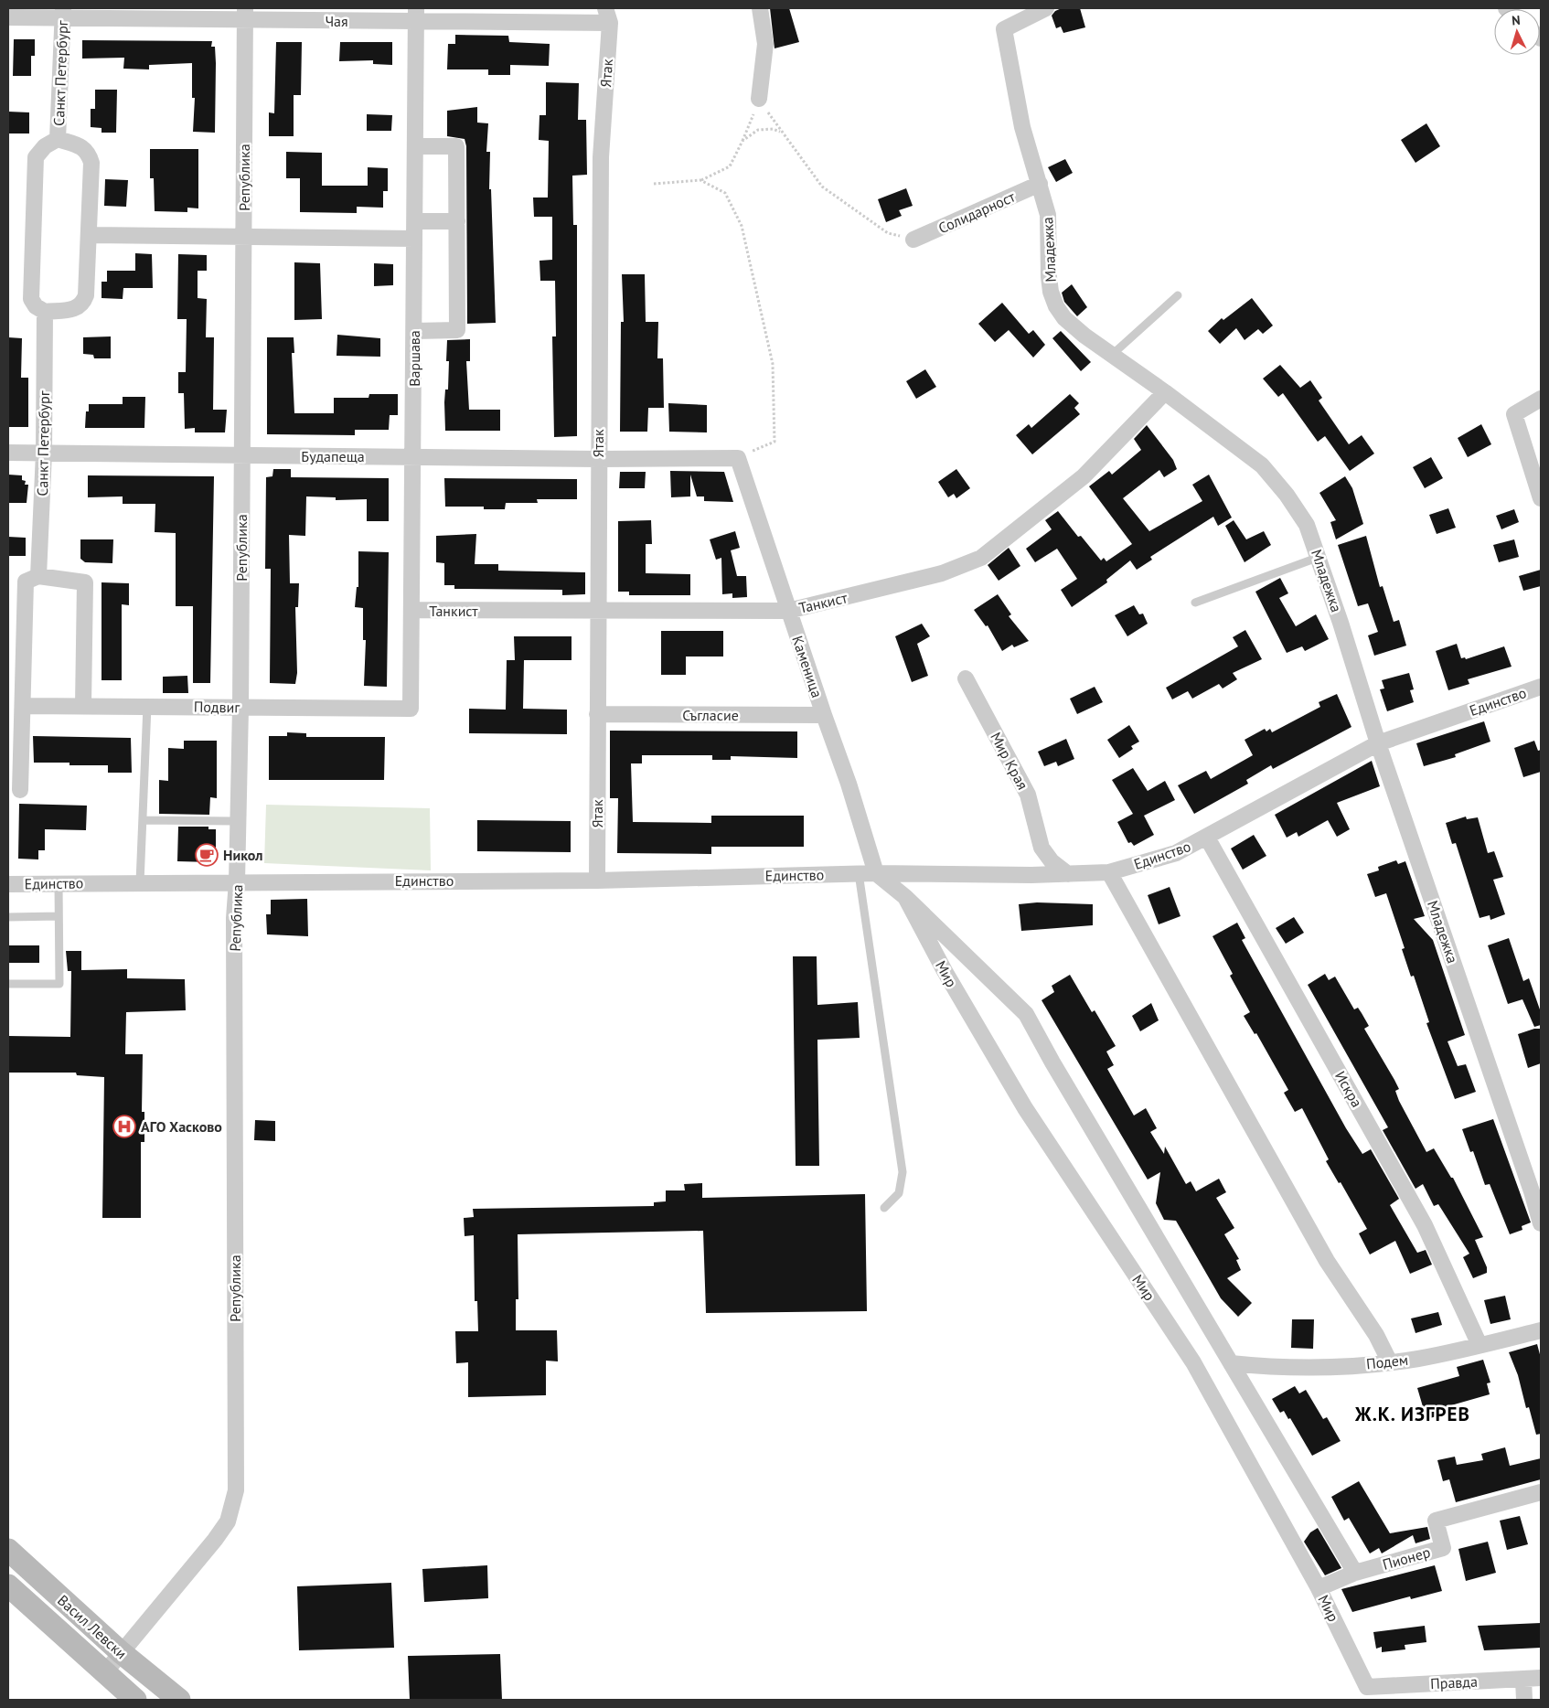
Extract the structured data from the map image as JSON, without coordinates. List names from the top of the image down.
{
  "streets": {
    "main road": ["Васил Левски"],
    "street": [
      "Чая",
      "Санкт Петербург",
      "Ятак",
      "Република",
      "Солидарност",
      "Младежка",
      "Варшава",
      "Будапеща",
      "Танкист",
      "Каменица",
      "Единство",
      "Подвиг",
      "Съгласие",
      "Мир Края",
      "Мир",
      "Искра",
      "Подем",
      "Пионер",
      "Правда"
    ]
  },
  "crossings": [
    ["Чая", "Санкт Петербург"],
    ["Чая", "Ятак"],
    ["Чая", "Република"],
    ["Чая", "Варшава"],
    ["Санкт Петербург", "Будапеща"],
    ["Ятак", "Будапеща"],
    ["Ятак", "Танкист"],
    ["Ятак", "Единство"],
    ["Ятак", "Съгласие"],
    ["Република", "Будапеща"],
    ["Република", "Единство"],
    ["Република", "Подвиг"],
    ["Република", "Васил Левски"],
    ["Солидарност", "Младежка"],
    ["Младежка", "Танкист"],
    ["Младежка", "Единство"],
    ["Варшава", "Будапеща"],
    ["Варшава", "Танкист"],
    ["Варшава", "Подвиг"],
    ["Будапеща", "Каменица"],
    ["Танкист", "Каменица"],
    ["Каменица", "Единство"],
    ["Каменица", "Съгласие"],
    ["Каменица", "Мир"],
    ["Единство", "Мир Края"],
    ["Единство", "Мир"],
    ["Единство", "Искра"],
    ["Мир", "Подем"],
    ["Мир", "Пионер"],
    ["Мир", "Правда"],
    ["Искра", "Подем"]
  ],
  "districts": ["Ж.К. ИЗГРЕВ"],
  "places": {
    "cafe": ["Никол"],
    "hospital": ["АГО Хасково"]
  },
  "north": "top"
}
